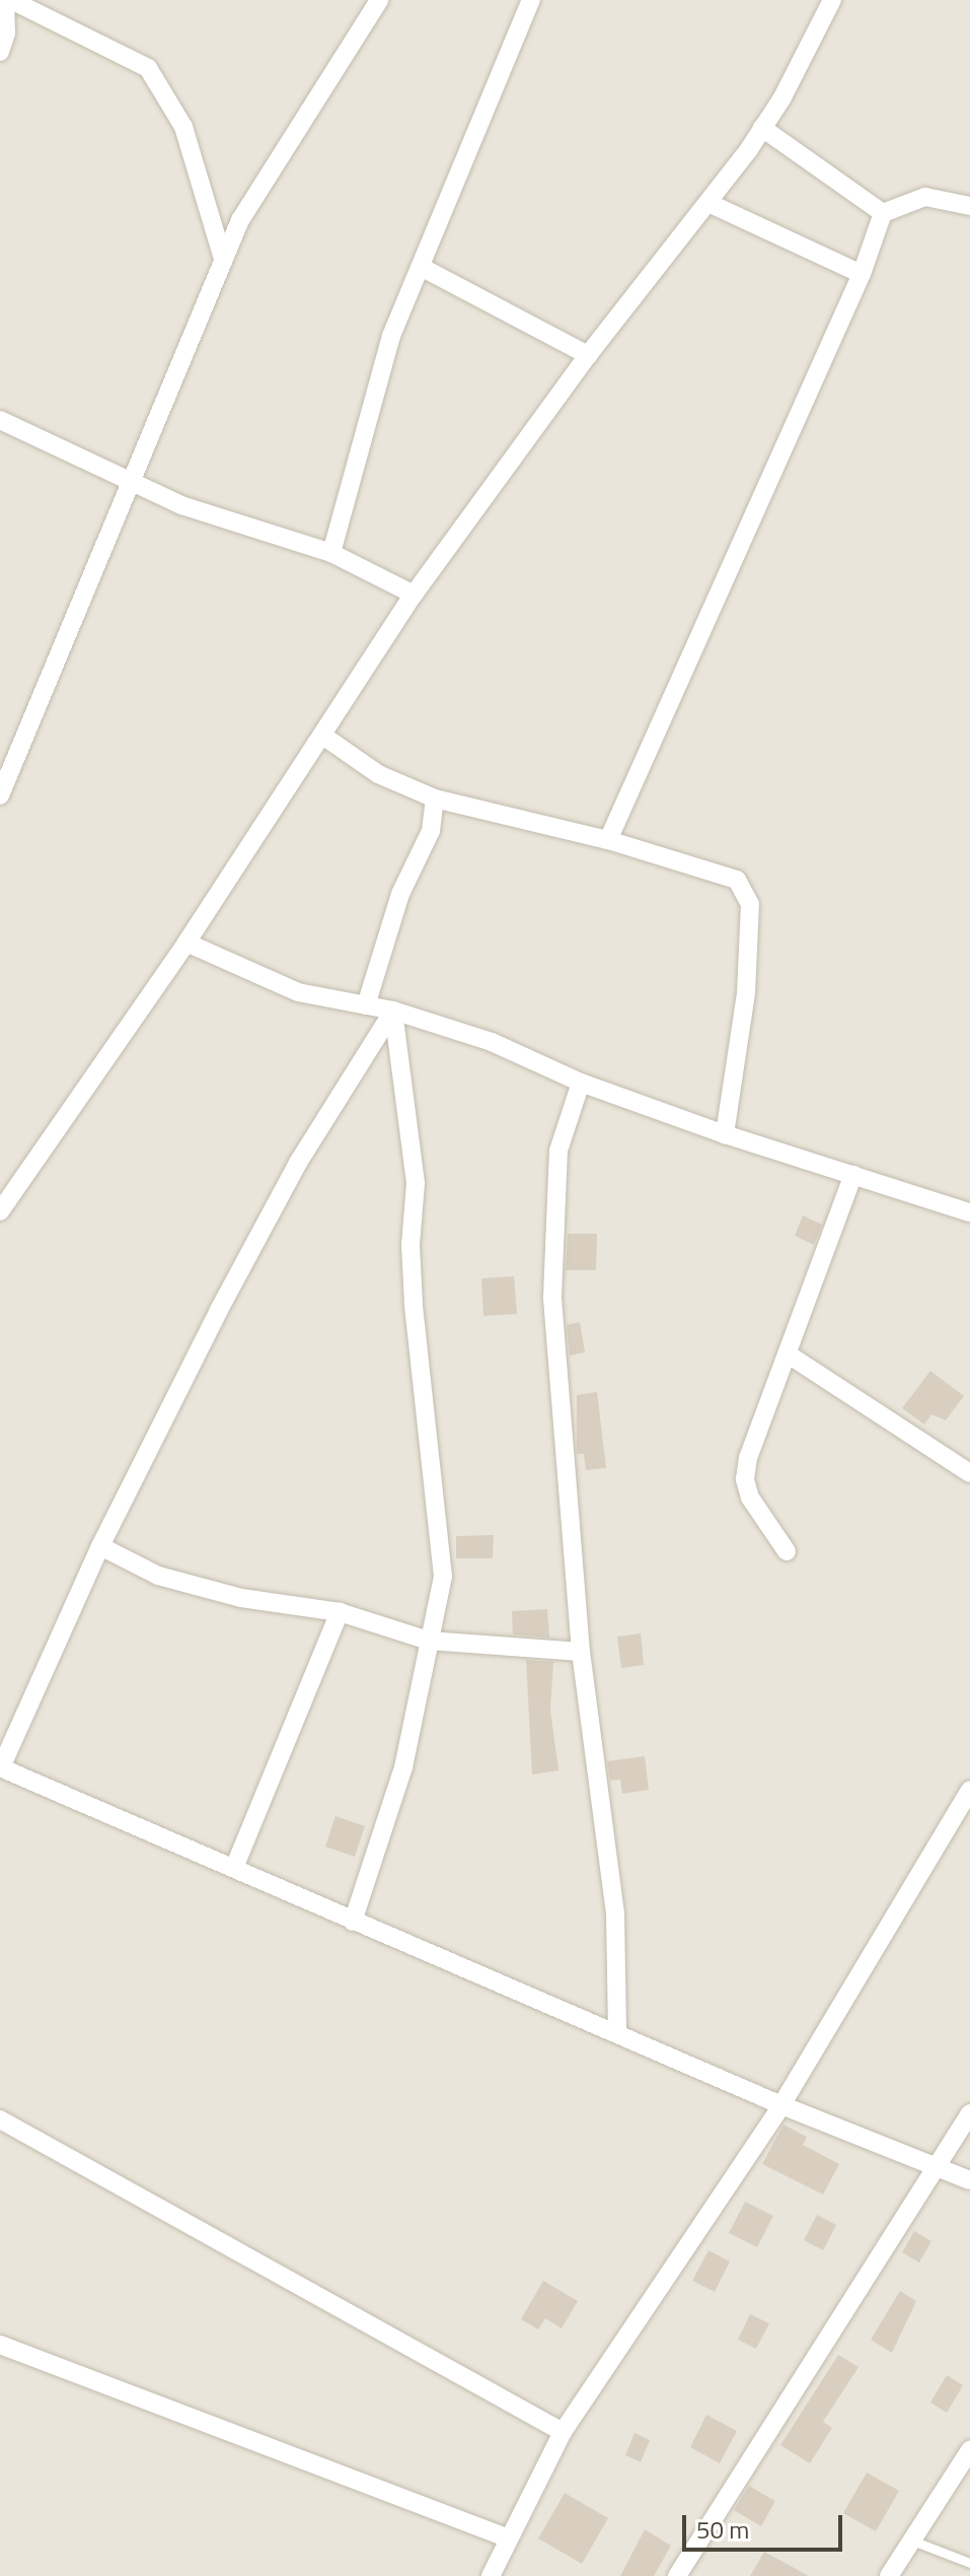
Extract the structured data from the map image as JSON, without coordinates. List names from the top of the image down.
{
  "scale_bar": "50 m"
}
